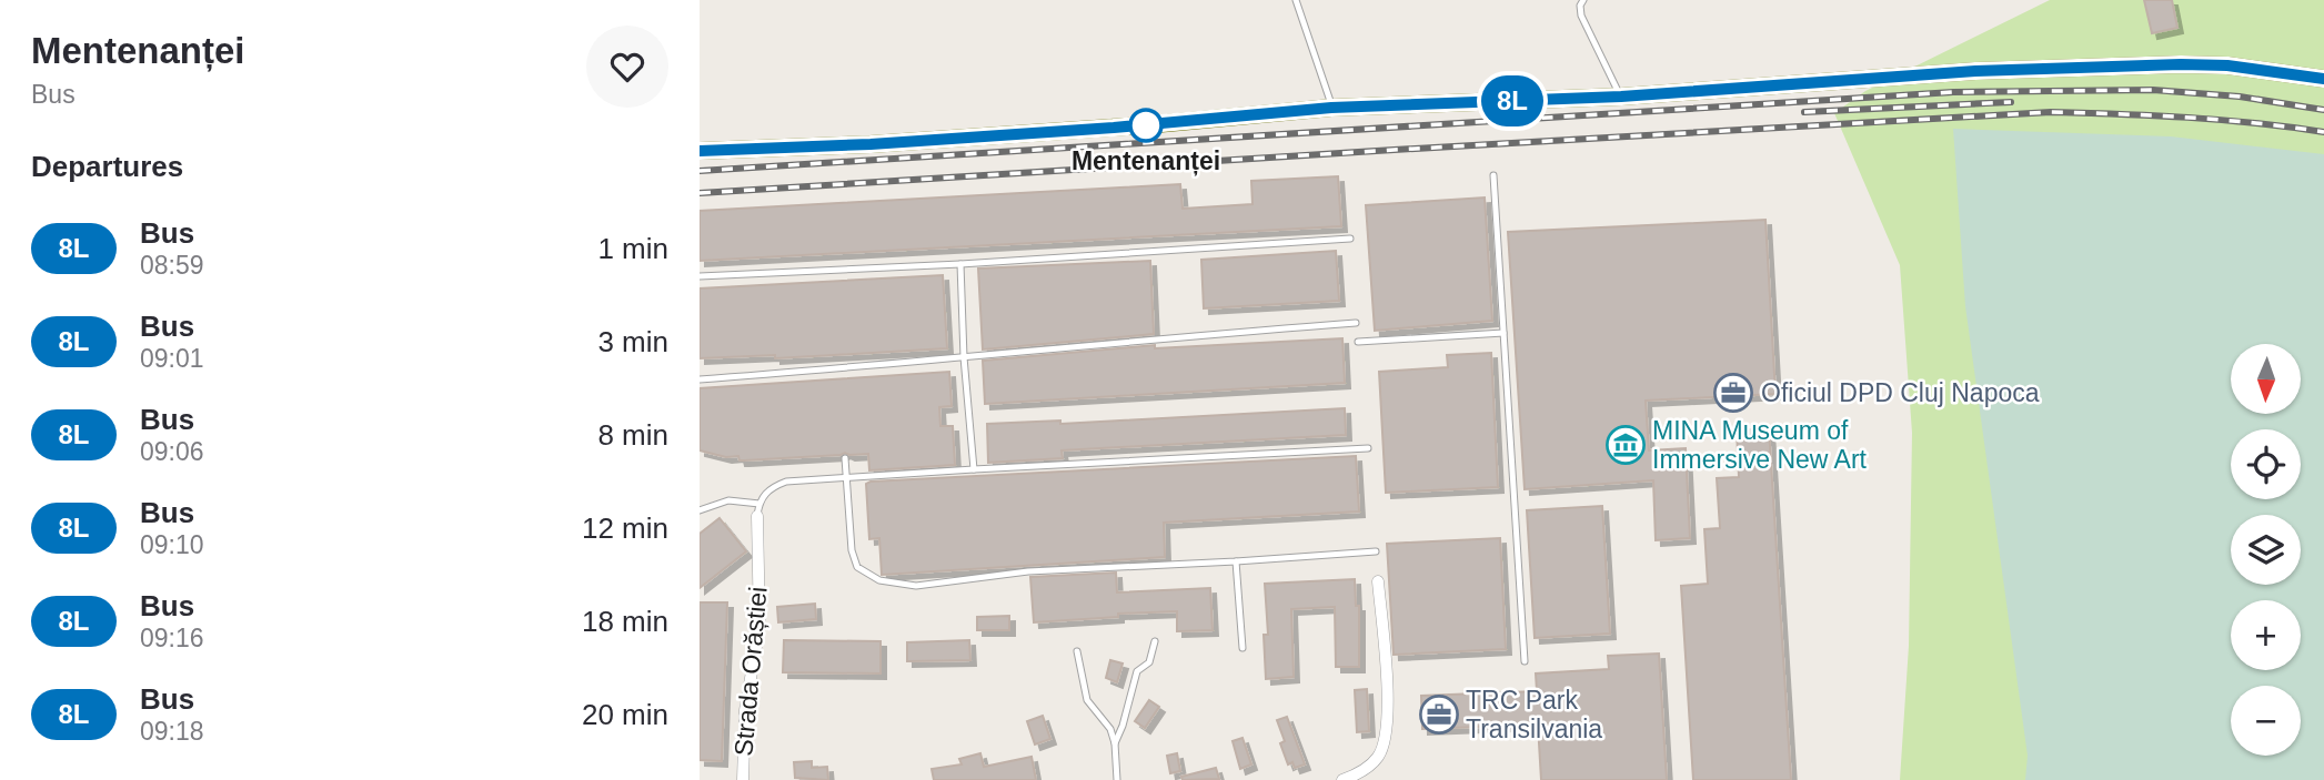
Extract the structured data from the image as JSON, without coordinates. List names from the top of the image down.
{
  "streets": {
    "street": ["Strada Orăștiei"]
  },
  "places": {
    "other": ["Mentenanței"],
    "office": ["Oficiul DPD Cluj Napoca", "TRC Park Transilvania"],
    "museum": ["MINA Museum of Immersive New Art"]
  },
  "lines": ["bus line 8L"],
  "north": "bottom",
  "page": {
    "heading": [
      ["Mentenanței", "Bus"],
      "Departures"
    ],
    "on_map": "8L",
    "list": [
      {
        "mark": "8L",
        "name": "Bus",
        "note": "08:59",
        "value": "1 min"
      },
      {
        "mark": "8L",
        "name": "Bus",
        "note": "09:01",
        "value": "3 min"
      },
      {
        "mark": "8L",
        "name": "Bus",
        "note": "09:06",
        "value": "8 min"
      },
      {
        "mark": "8L",
        "name": "Bus",
        "note": "09:10",
        "value": "12 min"
      },
      {
        "mark": "8L",
        "name": "Bus",
        "note": "09:16",
        "value": "18 min"
      },
      {
        "mark": "8L",
        "name": "Bus",
        "note": "09:18",
        "value": "20 min"
      }
    ],
    "map_buttons": ["+", "−"]
  }
}
